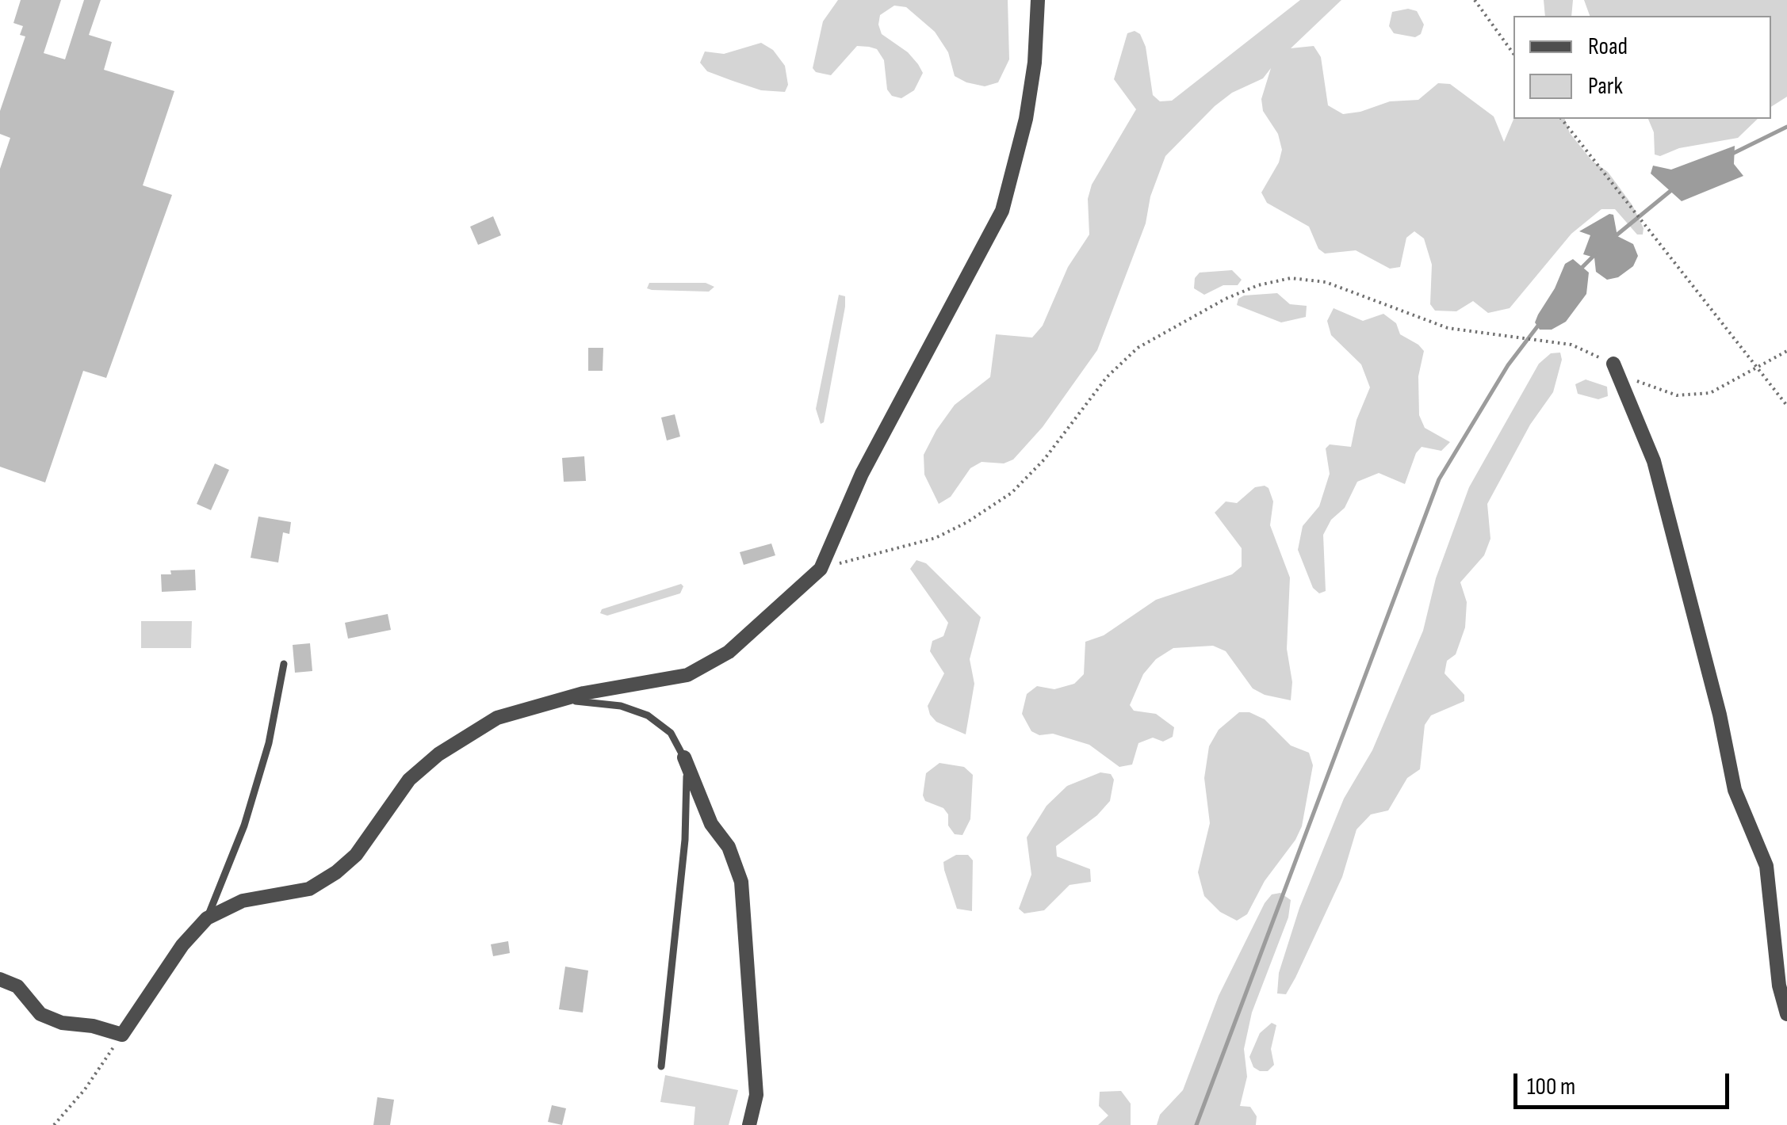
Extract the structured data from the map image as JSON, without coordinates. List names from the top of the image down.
{
  "legend": ["Road", "Park"],
  "scale_bar": "100 m"
}
